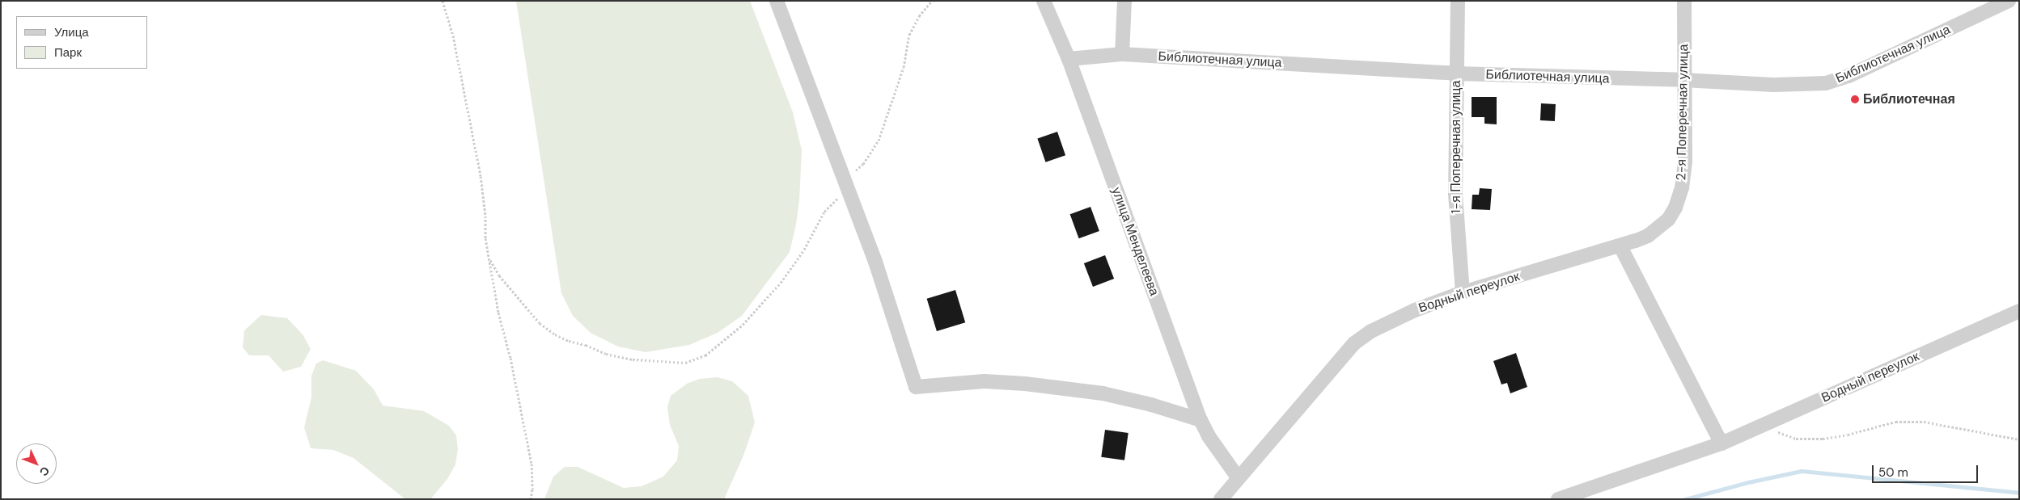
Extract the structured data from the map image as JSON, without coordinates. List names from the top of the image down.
{
  "streets": {
    "street": [
      "Библиотечная улица",
      "2-я Поперечная улица",
      "1-я Поперечная улица",
      "улица Менделеева",
      "Водный переулок"
    ]
  },
  "crossings": [
    ["Библиотечная улица", "2-я Поперечная улица"],
    ["Библиотечная улица", "1-я Поперечная улица"],
    ["Библиотечная улица", "улица Менделеева"],
    ["2-я Поперечная улица", "Водный переулок"],
    ["1-я Поперечная улица", "Водный переулок"],
    ["улица Менделеева", "Водный переулок"]
  ],
  "places": ["Библиотечная"],
  "legend": ["Улица", "Парк"],
  "scale_bar": "50 m",
  "north": "bottom right"
}
